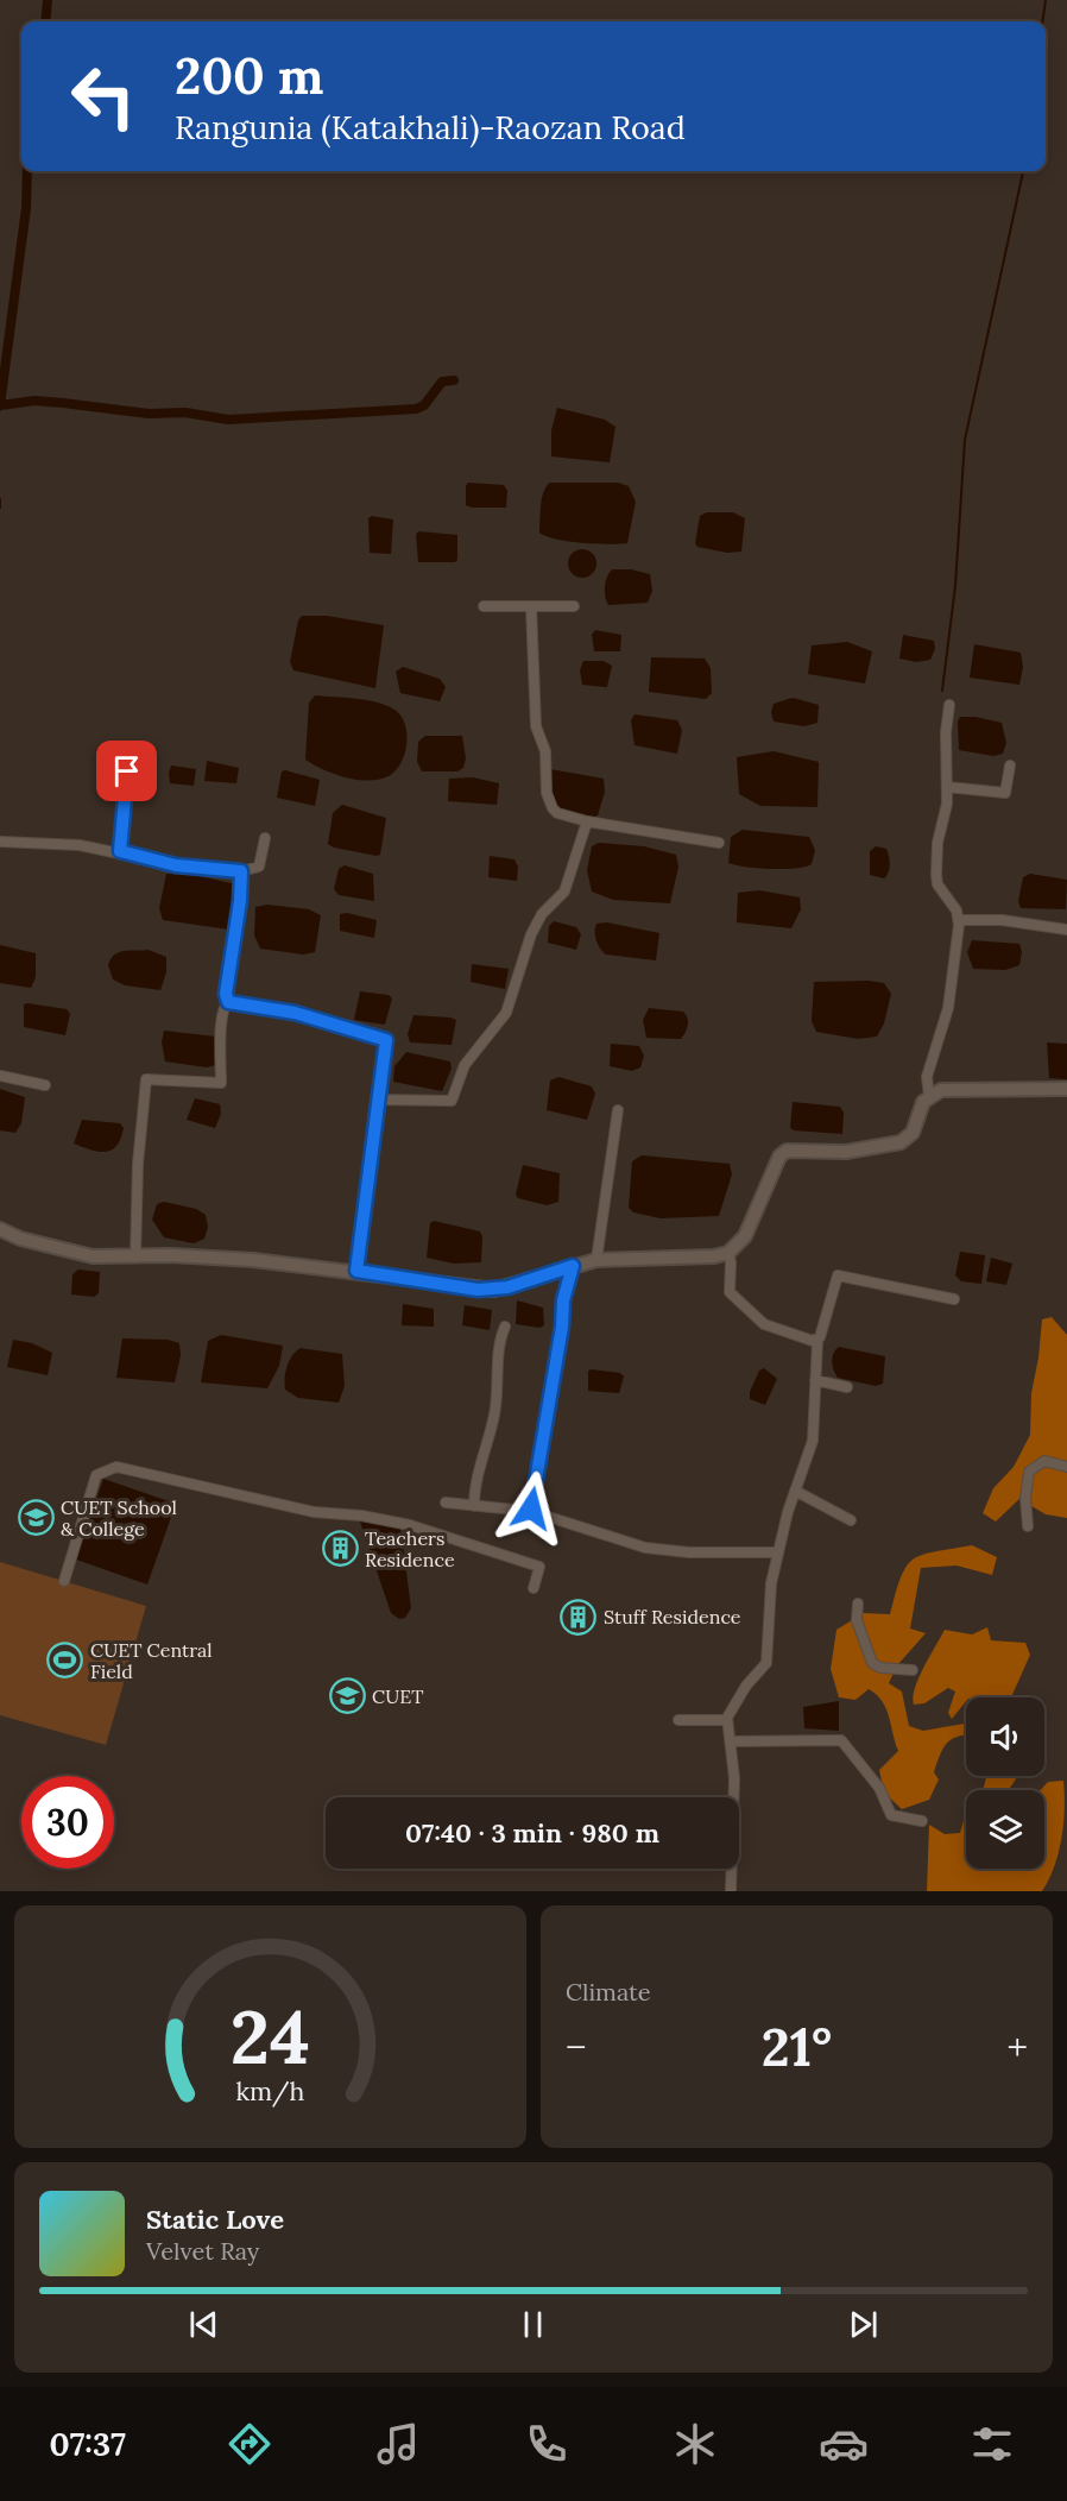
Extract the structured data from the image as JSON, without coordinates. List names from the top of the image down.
{
  "places": {
    "school or university": ["CUET School & College", "CUET"],
    "building": ["Teachers Residence", "Stuff Residence"],
    "sports": ["CUET Central Field"]
  },
  "page": {
    "turn": ["200 m", "Rangunia (Katakhali)-Raozan Road"],
    "limit": "30",
    "trip": "07:40 · 3 min · 980 m",
    "tile": "Climate",
    "heat": ["−", "21°", "+"],
    "song": ["Static Love", "Velvet Ray"],
    "tabs": "07:37",
    "gauge": ["24", "km/h"]
  }
}
